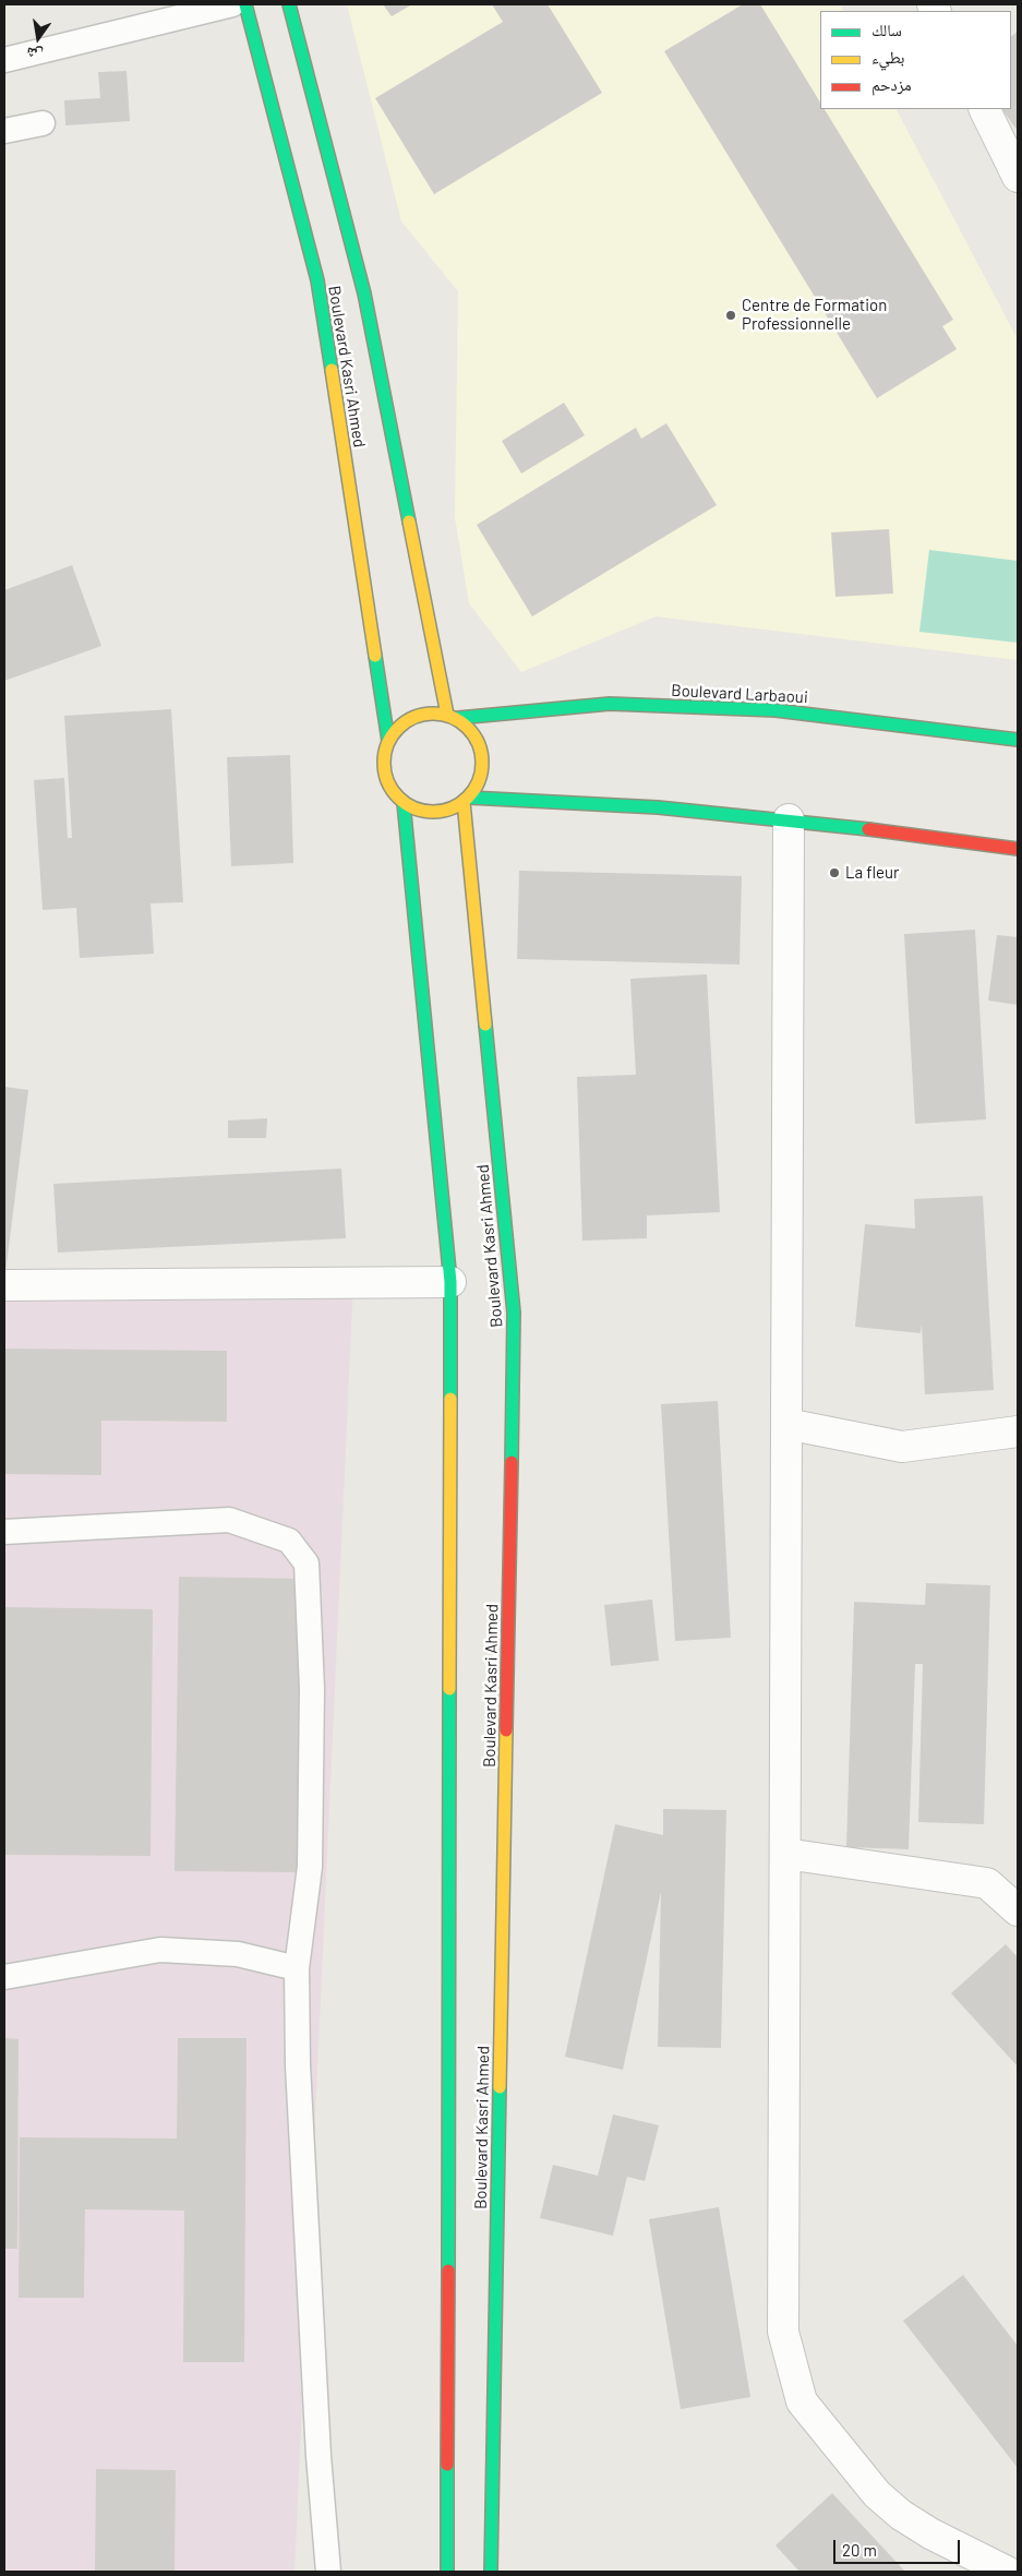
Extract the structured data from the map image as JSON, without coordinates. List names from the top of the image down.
{
  "streets": {
    "main road": ["Boulevard Kasri Ahmed", "Boulevard Larbaoui"]
  },
  "crossings": [
    ["Boulevard Kasri Ahmed", "Boulevard Larbaoui"]
  ],
  "places": ["Centre de Formation Professionnelle", "La fleur"],
  "legend": ["سالك", "بطيء", "مزدحم"],
  "scale_bar": "20 m",
  "north": "bottom"
}
